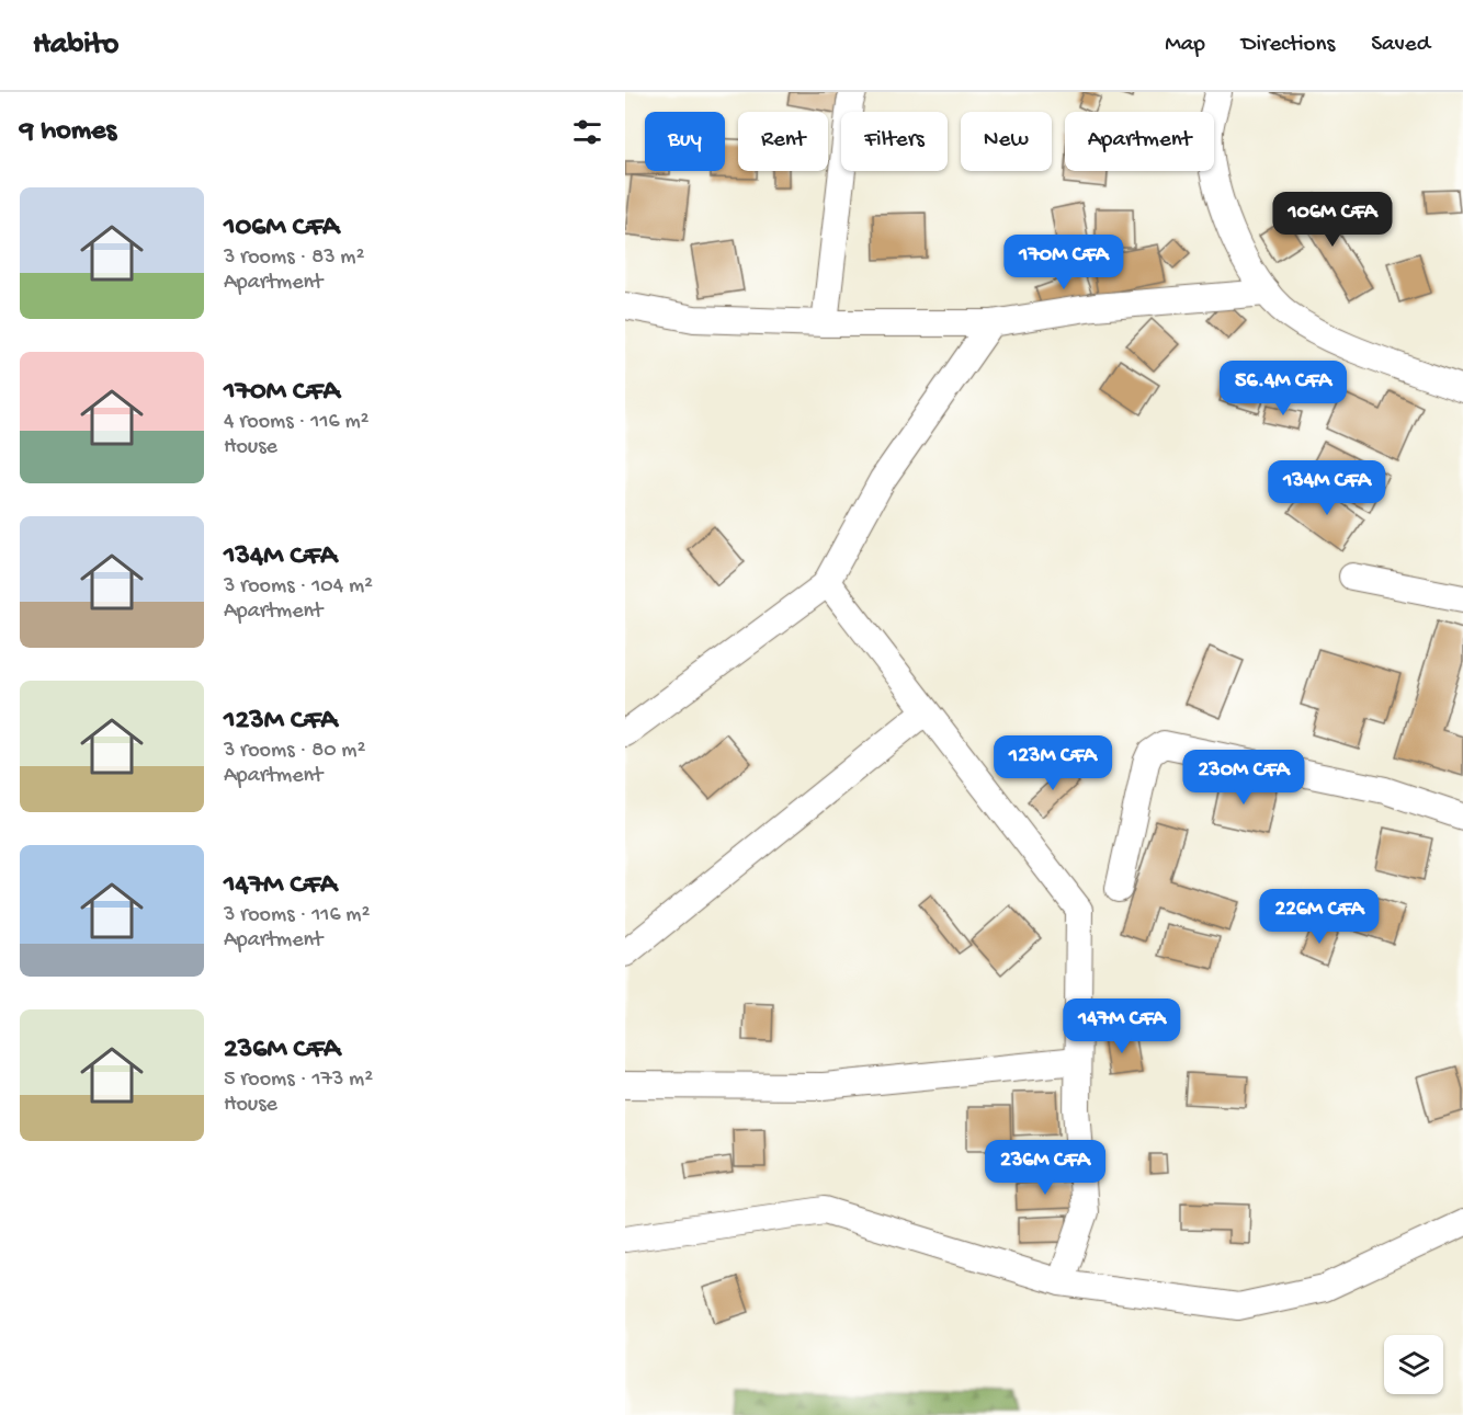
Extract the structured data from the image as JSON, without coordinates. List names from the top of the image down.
{
  "page": {
    "header": "Habito",
    "nav": ["Map", "Directions", "Saved"],
    "heading": "9 homes",
    "chip": [
      "Buy",
      "Rent",
      "Filters",
      "New",
      "Apartment"
    ],
    "list": [
      {
        "name": "106M CFA",
        "note": "3 rooms · 83 m² · Apartment"
      },
      {
        "name": "170M CFA",
        "note": "4 rooms · 116 m² · House"
      },
      {
        "name": "134M CFA",
        "note": "3 rooms · 104 m² · Apartment"
      },
      {
        "name": "123M CFA",
        "note": "3 rooms · 80 m² · Apartment"
      },
      {
        "name": "147M CFA",
        "note": "3 rooms · 116 m² · Apartment"
      },
      {
        "name": "236M CFA",
        "note": "5 rooms · 173 m² · House"
      }
    ],
    "price": [
      "106M CFA",
      "170M CFA",
      "56.4M CFA",
      "134M CFA",
      "123M CFA",
      "230M CFA",
      "226M CFA",
      "147M CFA",
      "236M CFA"
    ]
  }
}
